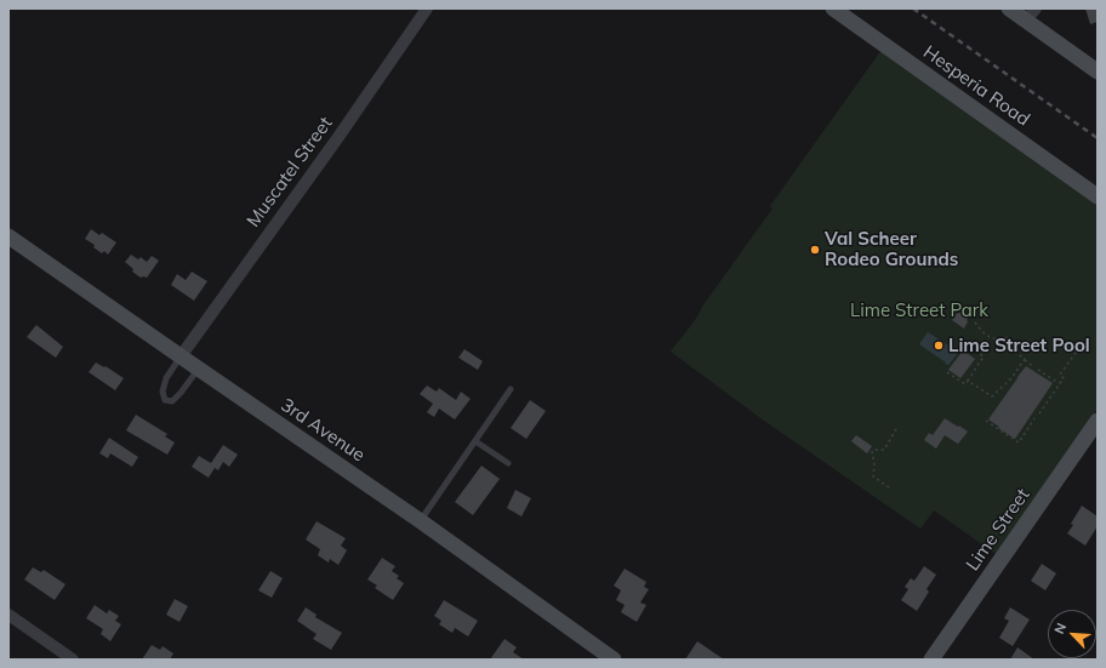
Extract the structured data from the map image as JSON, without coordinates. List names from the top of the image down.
{
  "streets": {
    "street": [
      "Hesperia Road",
      "Muscatel Street",
      "3rd Avenue",
      "Lime Street"
    ]
  },
  "crossings": [
    ["Muscatel Street", "3rd Avenue"]
  ],
  "parks": ["Lime Street Park"],
  "places": ["Val Scheer Rodeo Grounds", "Lime Street Pool"],
  "north": "top left"
}
